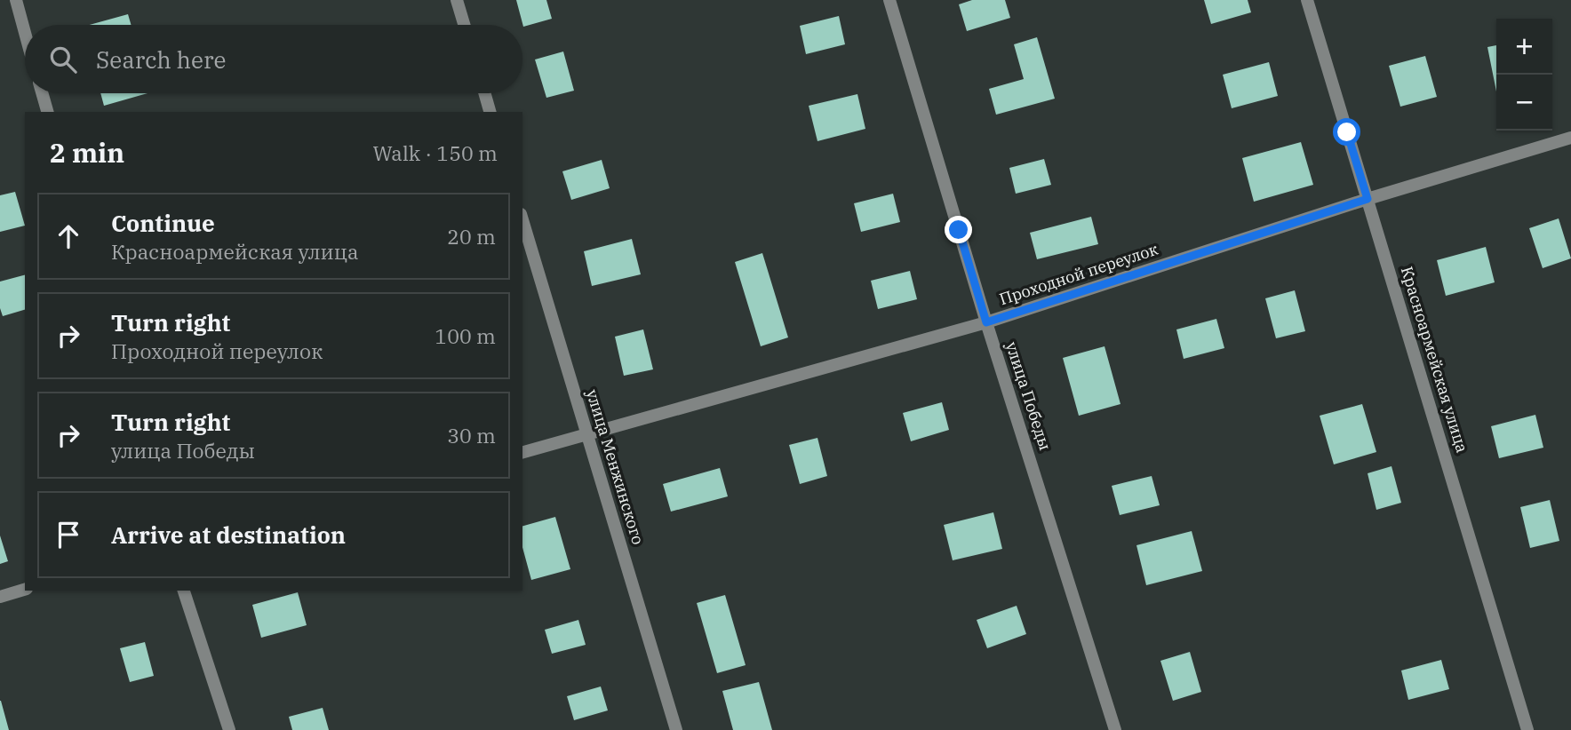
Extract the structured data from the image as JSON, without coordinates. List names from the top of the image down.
{
  "streets": {
    "street": [
      "Проходной переулок",
      "Красноармейская улица",
      "улица Победы",
      "улица Менжинского"
    ]
  },
  "crossings": [
    ["Проходной переулок", "Красноармейская улица"],
    ["Проходной переулок", "улица Победы"],
    ["Проходной переулок", "улица Менжинского"]
  ],
  "page": {
    "map_buttons": ["+", "−"],
    "search": "Search here",
    "heading": ["2 min", "Walk · 150 m"],
    "list": [
      ["Continue", "Красноармейская улица", "20 m"],
      ["Turn right", "Проходной переулок", "100 m"],
      ["Turn right", "улица Победы", "30 m"],
      "Arrive at destination"
    ]
  }
}
